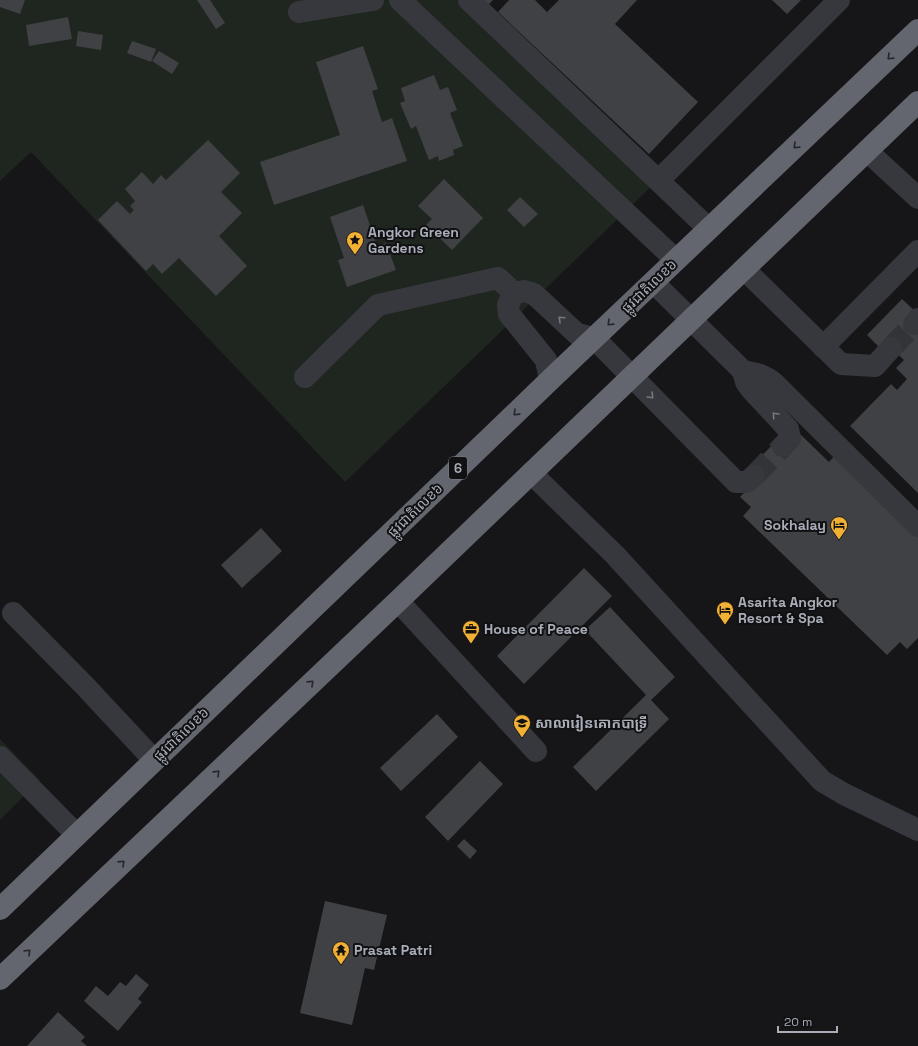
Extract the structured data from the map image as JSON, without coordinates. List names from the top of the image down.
{
  "streets": {
    "highway": ["ផ្លូវជាតិលេខ៦", "6"]
  },
  "places": {
    "place": ["Angkor Green Gardens"],
    "hotel": ["Sokhalay", "Asarita Angkor Resort & Spa"],
    "office": ["House of Peace"],
    "school or university": ["សាលារៀនគោកបាទ្រី"],
    "temple": ["Prasat Patri"]
  },
  "scale_bar": "20 m"
}
